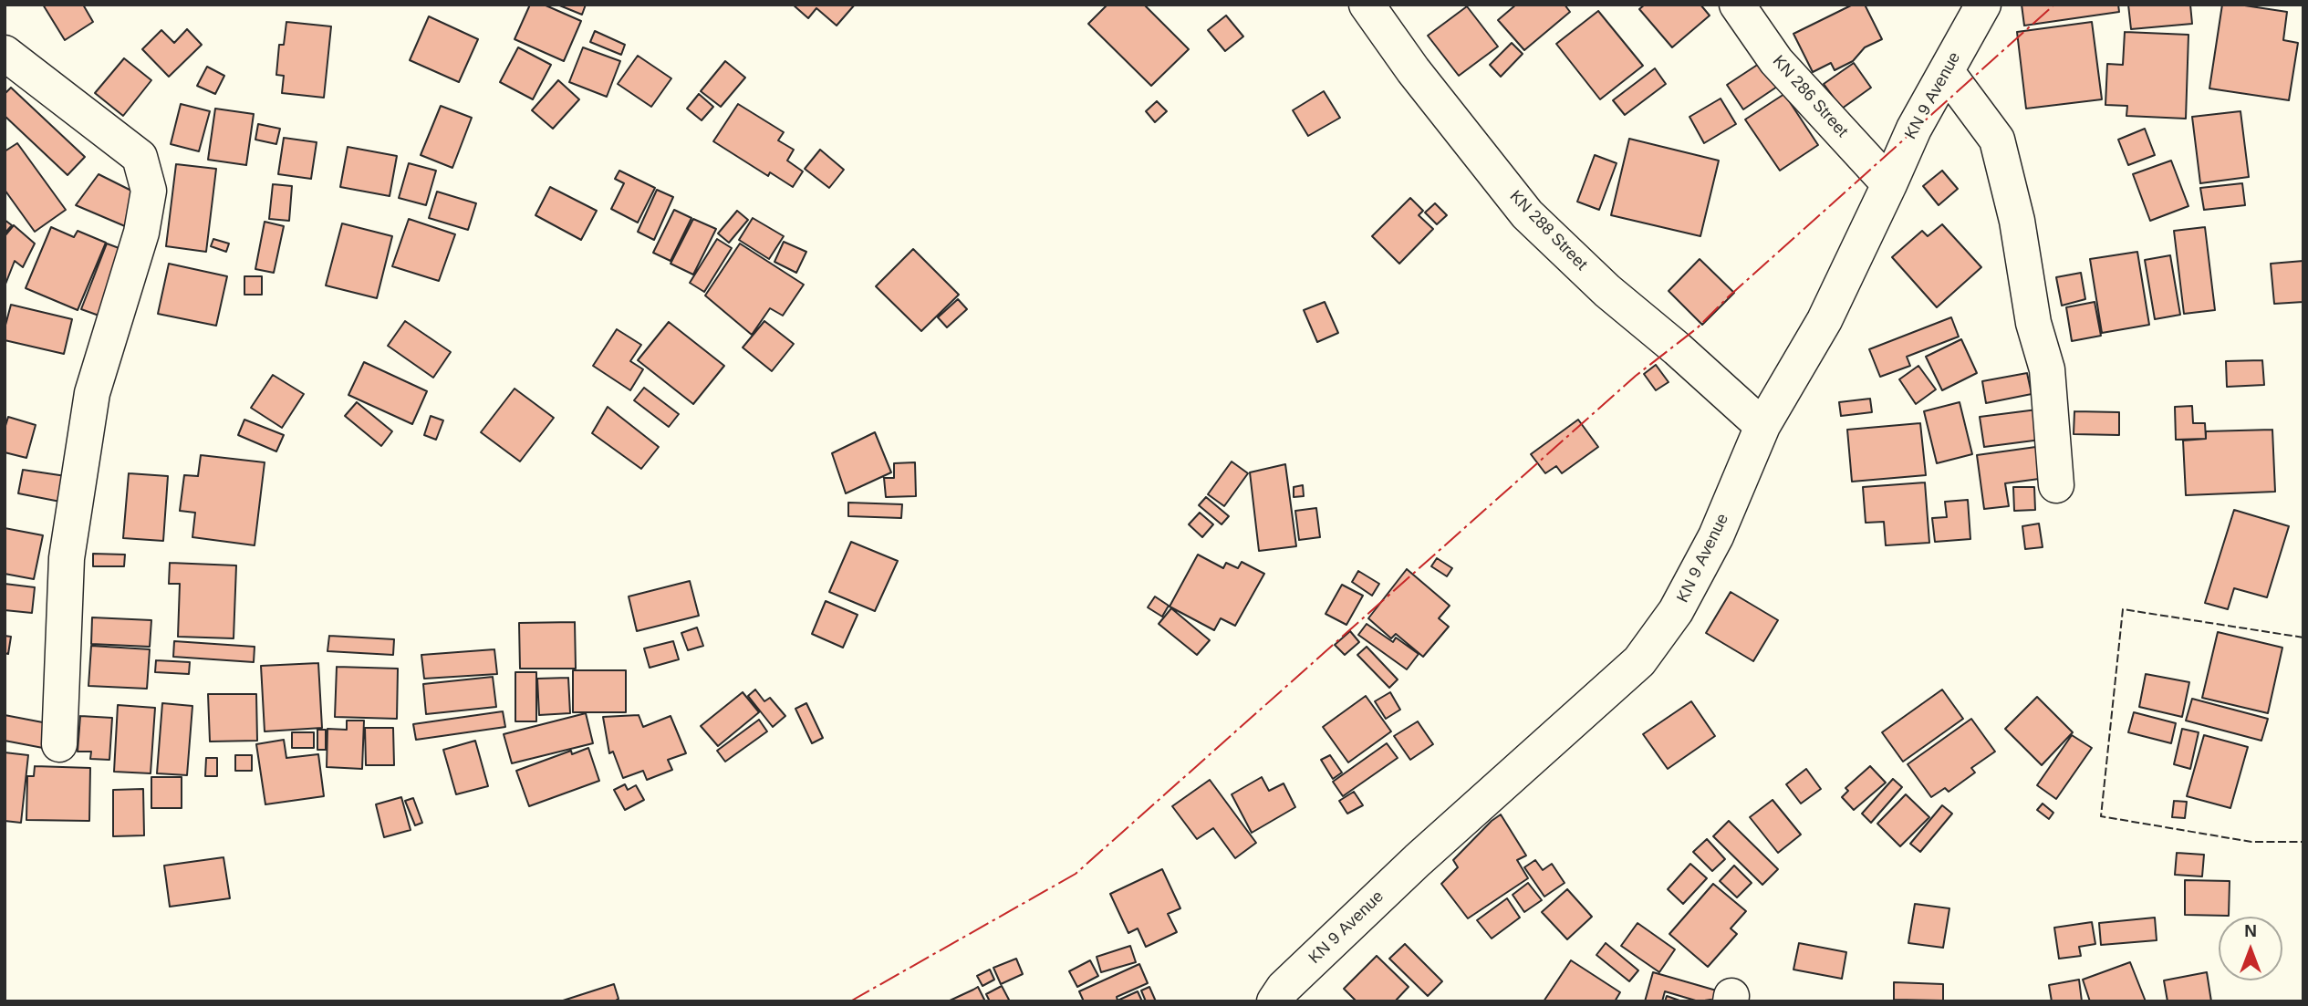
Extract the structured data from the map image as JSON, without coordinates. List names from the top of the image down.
{
  "streets": {
    "street": ["KN 9 Avenue", "KN 286 Street", "KN 288 Street"]
  },
  "crossings": [
    ["KN 9 Avenue", "KN 286 Street"],
    ["KN 9 Avenue", "KN 288 Street"]
  ],
  "north": "top"
}
